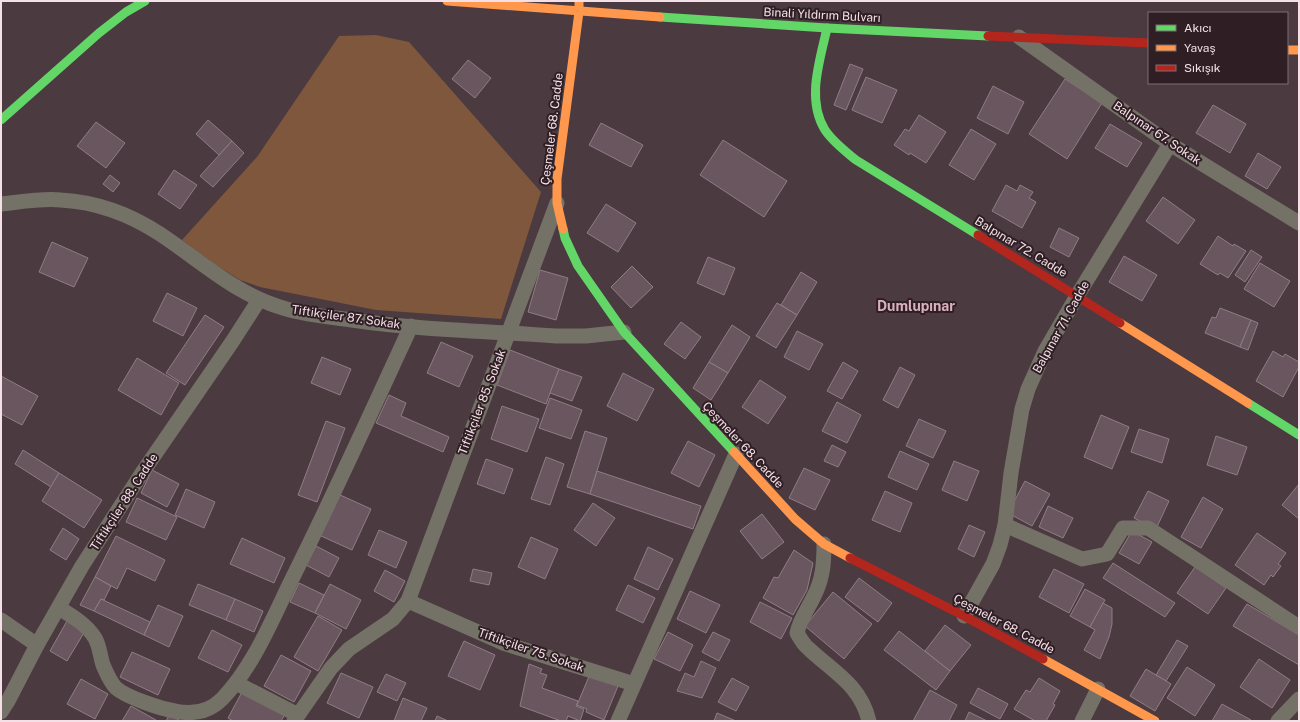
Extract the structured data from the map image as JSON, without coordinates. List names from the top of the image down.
{
  "streets": {
    "street": [
      "Binali Yıldırım Bulvarı",
      "Çeşmeler 68. Cadde",
      "Balpınar 67. Sokak",
      "Balpınar 72. Cadde",
      "Tiftikçiler 87. Sokak",
      "Balpınar 71. Cadde",
      "Tiftikçiler 85. Sokak",
      "Tiftikçiler 88. Cadde",
      "Tiftikçiler 75. Sokak"
    ]
  },
  "crossings": [
    ["Binali Yıldırım Bulvarı", "Çeşmeler 68. Cadde"],
    ["Binali Yıldırım Bulvarı", "Balpınar 67. Sokak"],
    ["Binali Yıldırım Bulvarı", "Balpınar 72. Cadde"],
    ["Çeşmeler 68. Cadde", "Tiftikçiler 87. Sokak"],
    ["Çeşmeler 68. Cadde", "Balpınar 71. Cadde"],
    ["Çeşmeler 68. Cadde", "Tiftikçiler 85. Sokak"],
    ["Balpınar 67. Sokak", "Balpınar 71. Cadde"],
    ["Balpınar 72. Cadde", "Balpınar 71. Cadde"],
    ["Tiftikçiler 87. Sokak", "Tiftikçiler 85. Sokak"],
    ["Tiftikçiler 87. Sokak", "Tiftikçiler 88. Cadde"],
    ["Tiftikçiler 85. Sokak", "Tiftikçiler 75. Sokak"]
  ],
  "districts": ["Dumlupınar"],
  "legend": ["Akıcı", "Yavaş", "Sıkışık"]
}
